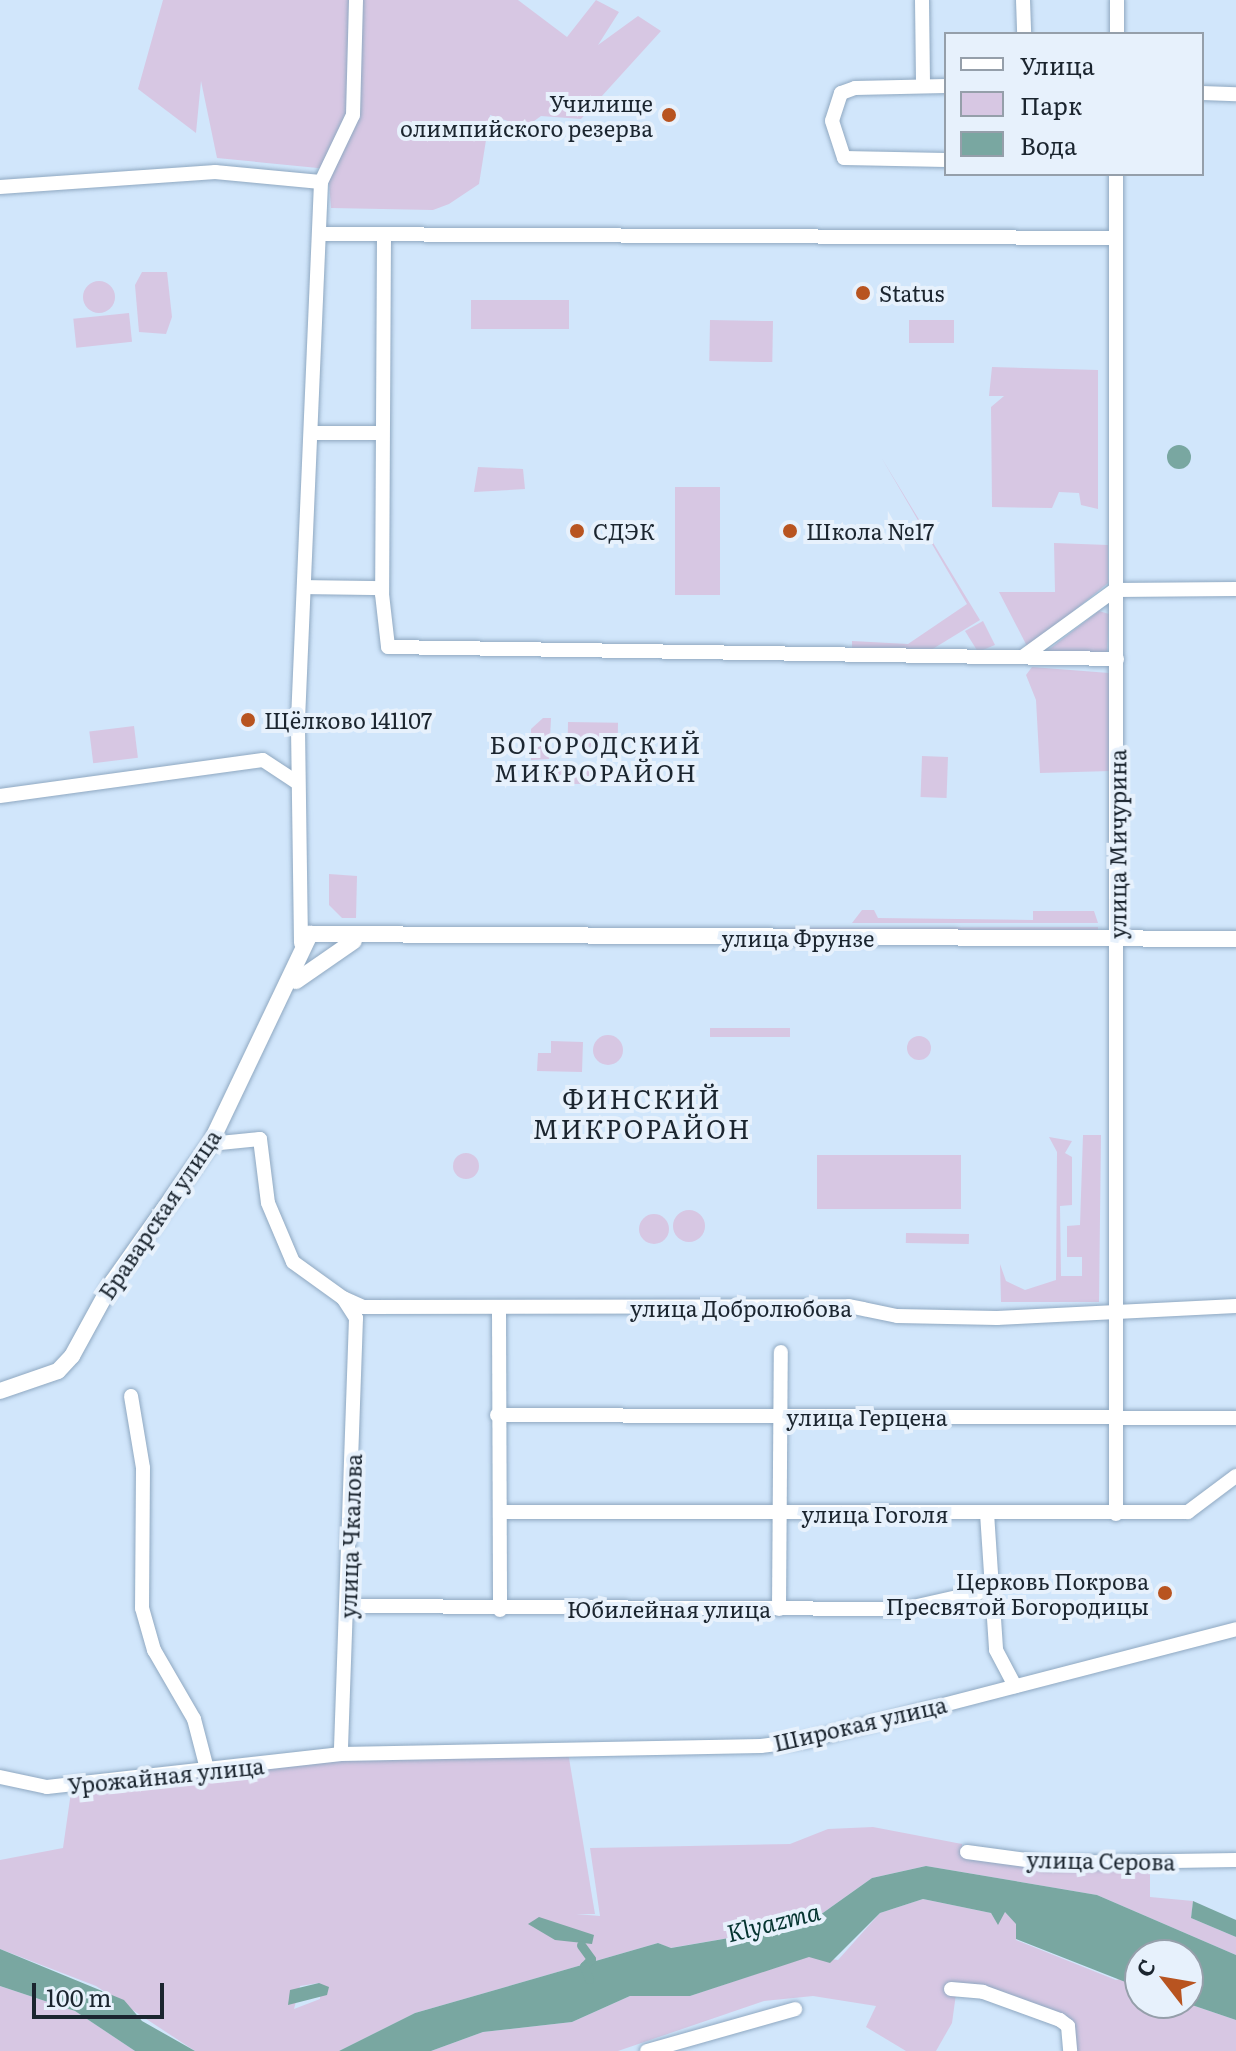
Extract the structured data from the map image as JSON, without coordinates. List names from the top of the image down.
{
  "streets": {
    "main road": ["улица Фрунзе", "Браварская улица"],
    "street": [
      "улица Мичурина",
      "улица Добролюбова",
      "улица Герцена",
      "улица Гоголя",
      "улица Чкалова",
      "Юбилейная улица",
      "Широкая улица",
      "Урожайная улица",
      "улица Серова"
    ]
  },
  "crossings": [
    ["улица Мичурина", "улица Фрунзе"],
    ["улица Мичурина", "улица Добролюбова"],
    ["улица Мичурина", "улица Герцена"],
    ["улица Мичурина", "улица Гоголя"],
    ["улица Добролюбова", "улица Чкалова"],
    ["улица Чкалова", "Юбилейная улица"],
    ["улица Чкалова", "Широкая улица"],
    ["улица Чкалова", "Урожайная улица"],
    ["Широкая улица", "Урожайная улица"]
  ],
  "districts": ["БОГОРОДСКИЙ МИКРОРАЙОН", "ФИНСКИЙ МИКРОРАЙОН"],
  "water": ["Klyazma"],
  "places": [
    "Училище олимпийского резерва",
    "Status",
    "СДЭК",
    "Школа №17",
    "Щёлково 141107",
    "Церковь Покрова Пресвятой Богородицы"
  ],
  "legend": ["Улица", "Парк", "Вода"],
  "scale_bar": "100 m",
  "north": "top left"
}
